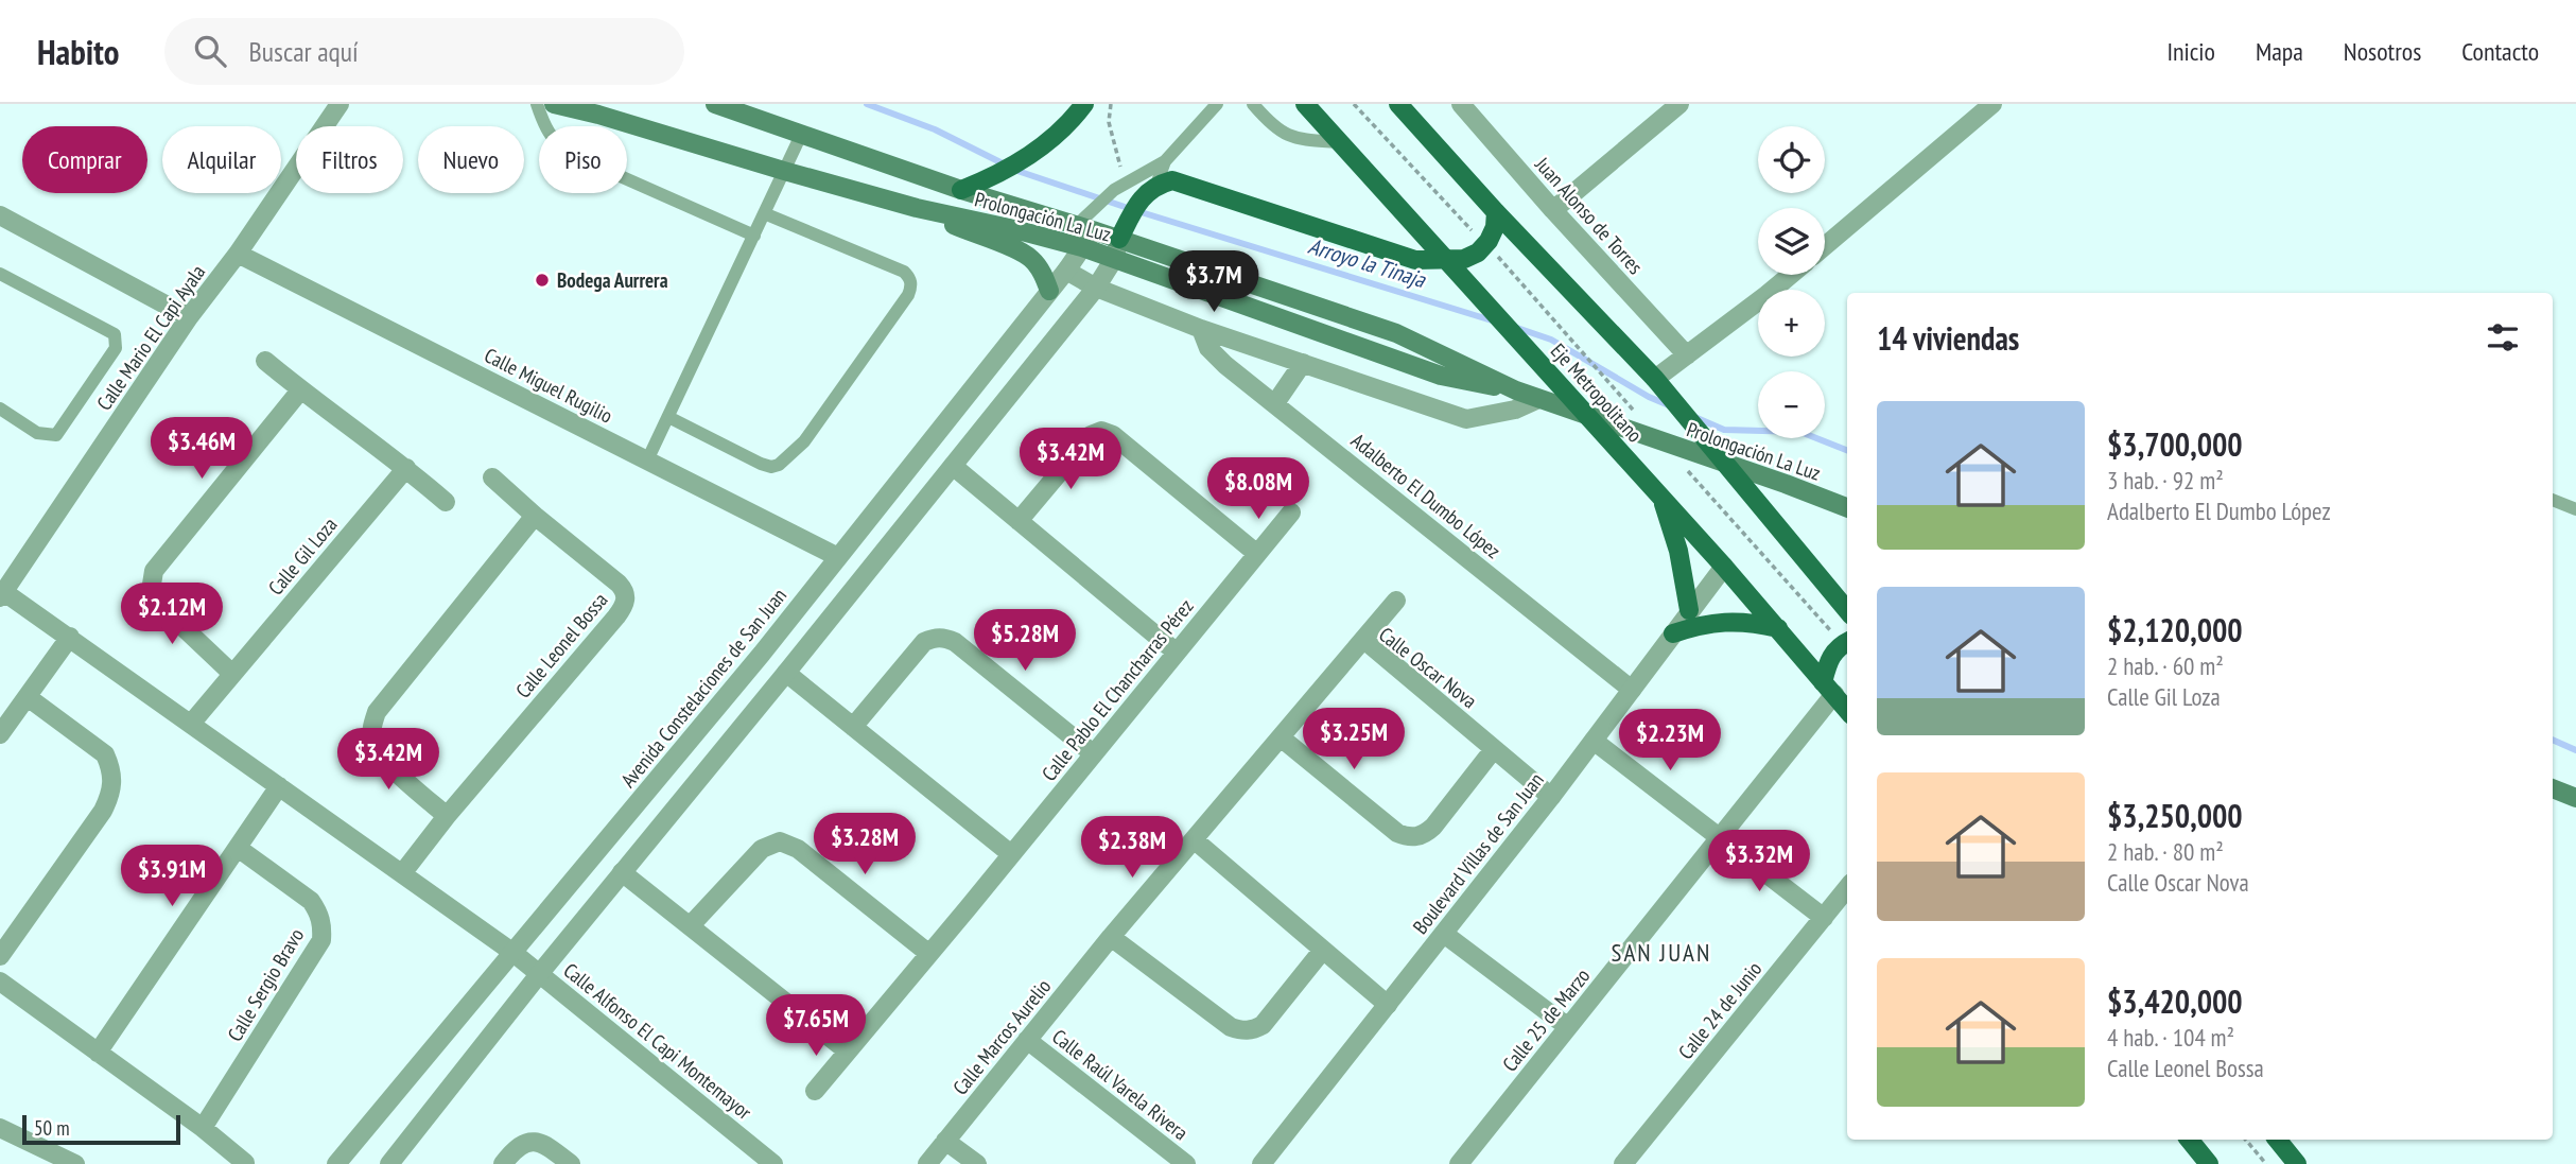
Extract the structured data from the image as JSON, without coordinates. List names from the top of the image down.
{
  "streets": {
    "main road": ["Prolongación La Luz", "Eje Metropolitano"],
    "street": [
      "Juan Alonso de Torres",
      "Calle Mario El Capi Ayala",
      "Calle Miguel Rugilio",
      "Adalberto El Dumbo López",
      "Calle Gil Loza",
      "Calle Leonel Bossa",
      "Calle Oscar Nova",
      "Avenida Constelaciones de San Juan",
      "Calle Pablo El Chancharras Pérez",
      "Boulevard Villas de San Juan",
      "Calle Sergio Bravo",
      "Calle 24 de Junio",
      "Calle 25 de Marzo",
      "Calle Marcos Aurelio",
      "Calle Alfonso El Capi Montemayor",
      "Calle Raúl Varela Rivera"
    ]
  },
  "crossings": [
    ["Prolongación La Luz", "Eje Metropolitano"],
    ["Prolongación La Luz", "Avenida Constelaciones de San Juan"],
    ["Calle Mario El Capi Ayala", "Calle Miguel Rugilio"],
    ["Calle Mario El Capi Ayala", "Calle Alfonso El Capi Montemayor"],
    ["Calle Miguel Rugilio", "Avenida Constelaciones de San Juan"],
    ["Eje Metropolitano", "Boulevard Villas de San Juan"],
    ["Eje Metropolitano", "Calle 25 de Marzo"],
    ["Adalberto El Dumbo López", "Boulevard Villas de San Juan"],
    ["Calle Gil Loza", "Calle Alfonso El Capi Montemayor"],
    ["Calle Leonel Bossa", "Calle Alfonso El Capi Montemayor"],
    ["Calle Oscar Nova", "Boulevard Villas de San Juan"],
    ["Calle Oscar Nova", "Calle Marcos Aurelio"],
    ["Avenida Constelaciones de San Juan", "Calle Alfonso El Capi Montemayor"],
    ["Calle Marcos Aurelio", "Calle Raúl Varela Rivera"]
  ],
  "districts": ["SAN JUAN"],
  "water": ["Arroyo la Tinaja"],
  "places": ["Bodega Aurrera"],
  "scale_bar": "50 m",
  "page": {
    "header": "Habito",
    "search": "Buscar aquí",
    "nav": [
      "Inicio",
      "Mapa",
      "Nosotros",
      "Contacto"
    ],
    "map_buttons": ["+", "−"],
    "chip": [
      "Comprar",
      "Alquilar",
      "Filtros",
      "Nuevo",
      "Piso"
    ],
    "price": [
      "$3.7M",
      "$3.46M",
      "$3.42M",
      "$8.08M",
      "$2.12M",
      "$5.28M",
      "$3.25M",
      "$2.23M",
      "$3.42M",
      "$3.28M",
      "$2.38M",
      "$3.32M",
      "$3.91M",
      "$7.65M"
    ],
    "heading": "14 viviendas",
    "list": [
      {
        "name": "$3,700,000",
        "note": "3 hab. · 92 m² · Adalberto El Dumbo López"
      },
      {
        "name": "$2,120,000",
        "note": "2 hab. · 60 m² · Calle Gil Loza"
      },
      {
        "name": "$3,250,000",
        "note": "2 hab. · 80 m² · Calle Oscar Nova"
      },
      {
        "name": "$3,420,000",
        "note": "4 hab. · 104 m² · Calle Leonel Bossa"
      }
    ],
    "scale": "50 m"
  }
}
